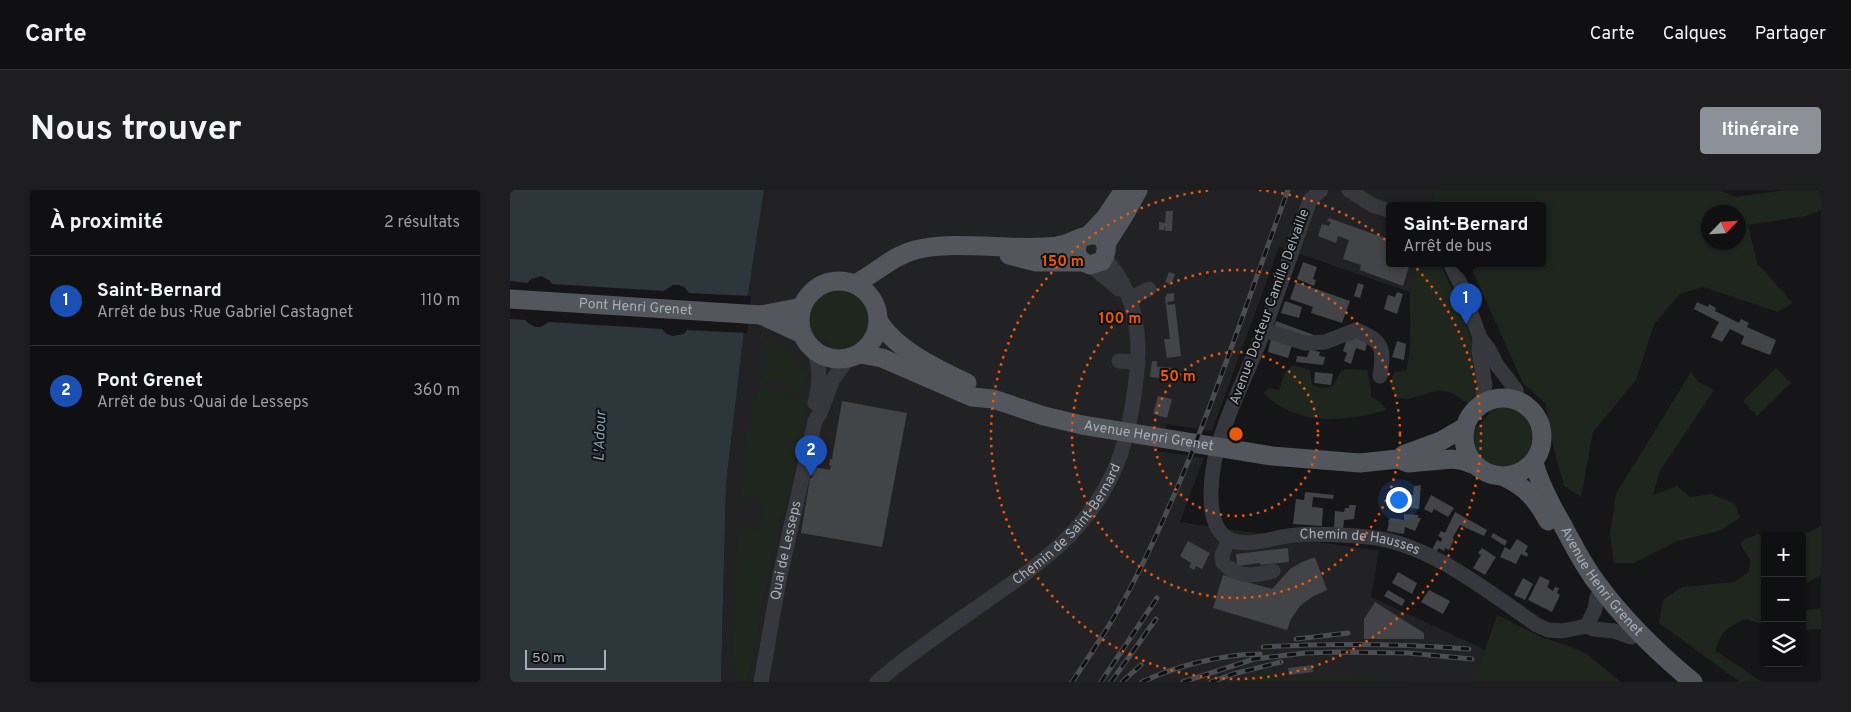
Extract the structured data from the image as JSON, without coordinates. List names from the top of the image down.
{
  "streets": {
    "main road": ["Pont Henri Grenet", "Avenue Henri Grenet"],
    "street": [
      "Avenue Docteur Camille Delvaille",
      "Chemin de Saint-Bernard",
      "Chemin de Hausses",
      "Quai de Lesseps"
    ]
  },
  "crossings": [
    ["Pont Henri Grenet", "Avenue Henri Grenet"],
    ["Pont Henri Grenet", "Quai de Lesseps"],
    ["Avenue Docteur Camille Delvaille", "Chemin de Hausses"],
    ["Avenue Henri Grenet", "Chemin de Hausses"],
    ["Avenue Henri Grenet", "Quai de Lesseps"]
  ],
  "water": ["L'Adour"],
  "scale_bar": "50 m",
  "north": "top right",
  "page": {
    "header": "Carte",
    "nav": ["Carte", "Calques", "Partager"],
    "buttons": "Itinéraire",
    "title": "Nous trouver",
    "heading": ["À proximité", "2 résultats"],
    "popup": ["Saint-Bernard", "Arrêt de bus"],
    "list": [
      {
        "mark": "1",
        "name": "Saint-Bernard",
        "note": "Arrêt de bus · Rue Gabriel Castagnet",
        "value": "110 m"
      },
      {
        "mark": "2",
        "name": "Pont Grenet",
        "note": "Arrêt de bus · Quai de Lesseps",
        "value": "360 m"
      }
    ],
    "pins": ["1", "2"],
    "map_buttons": ["+", "−"],
    "scale": "50 m"
  },
  "rings": ["150 m", "100 m", "50 m"]
}
